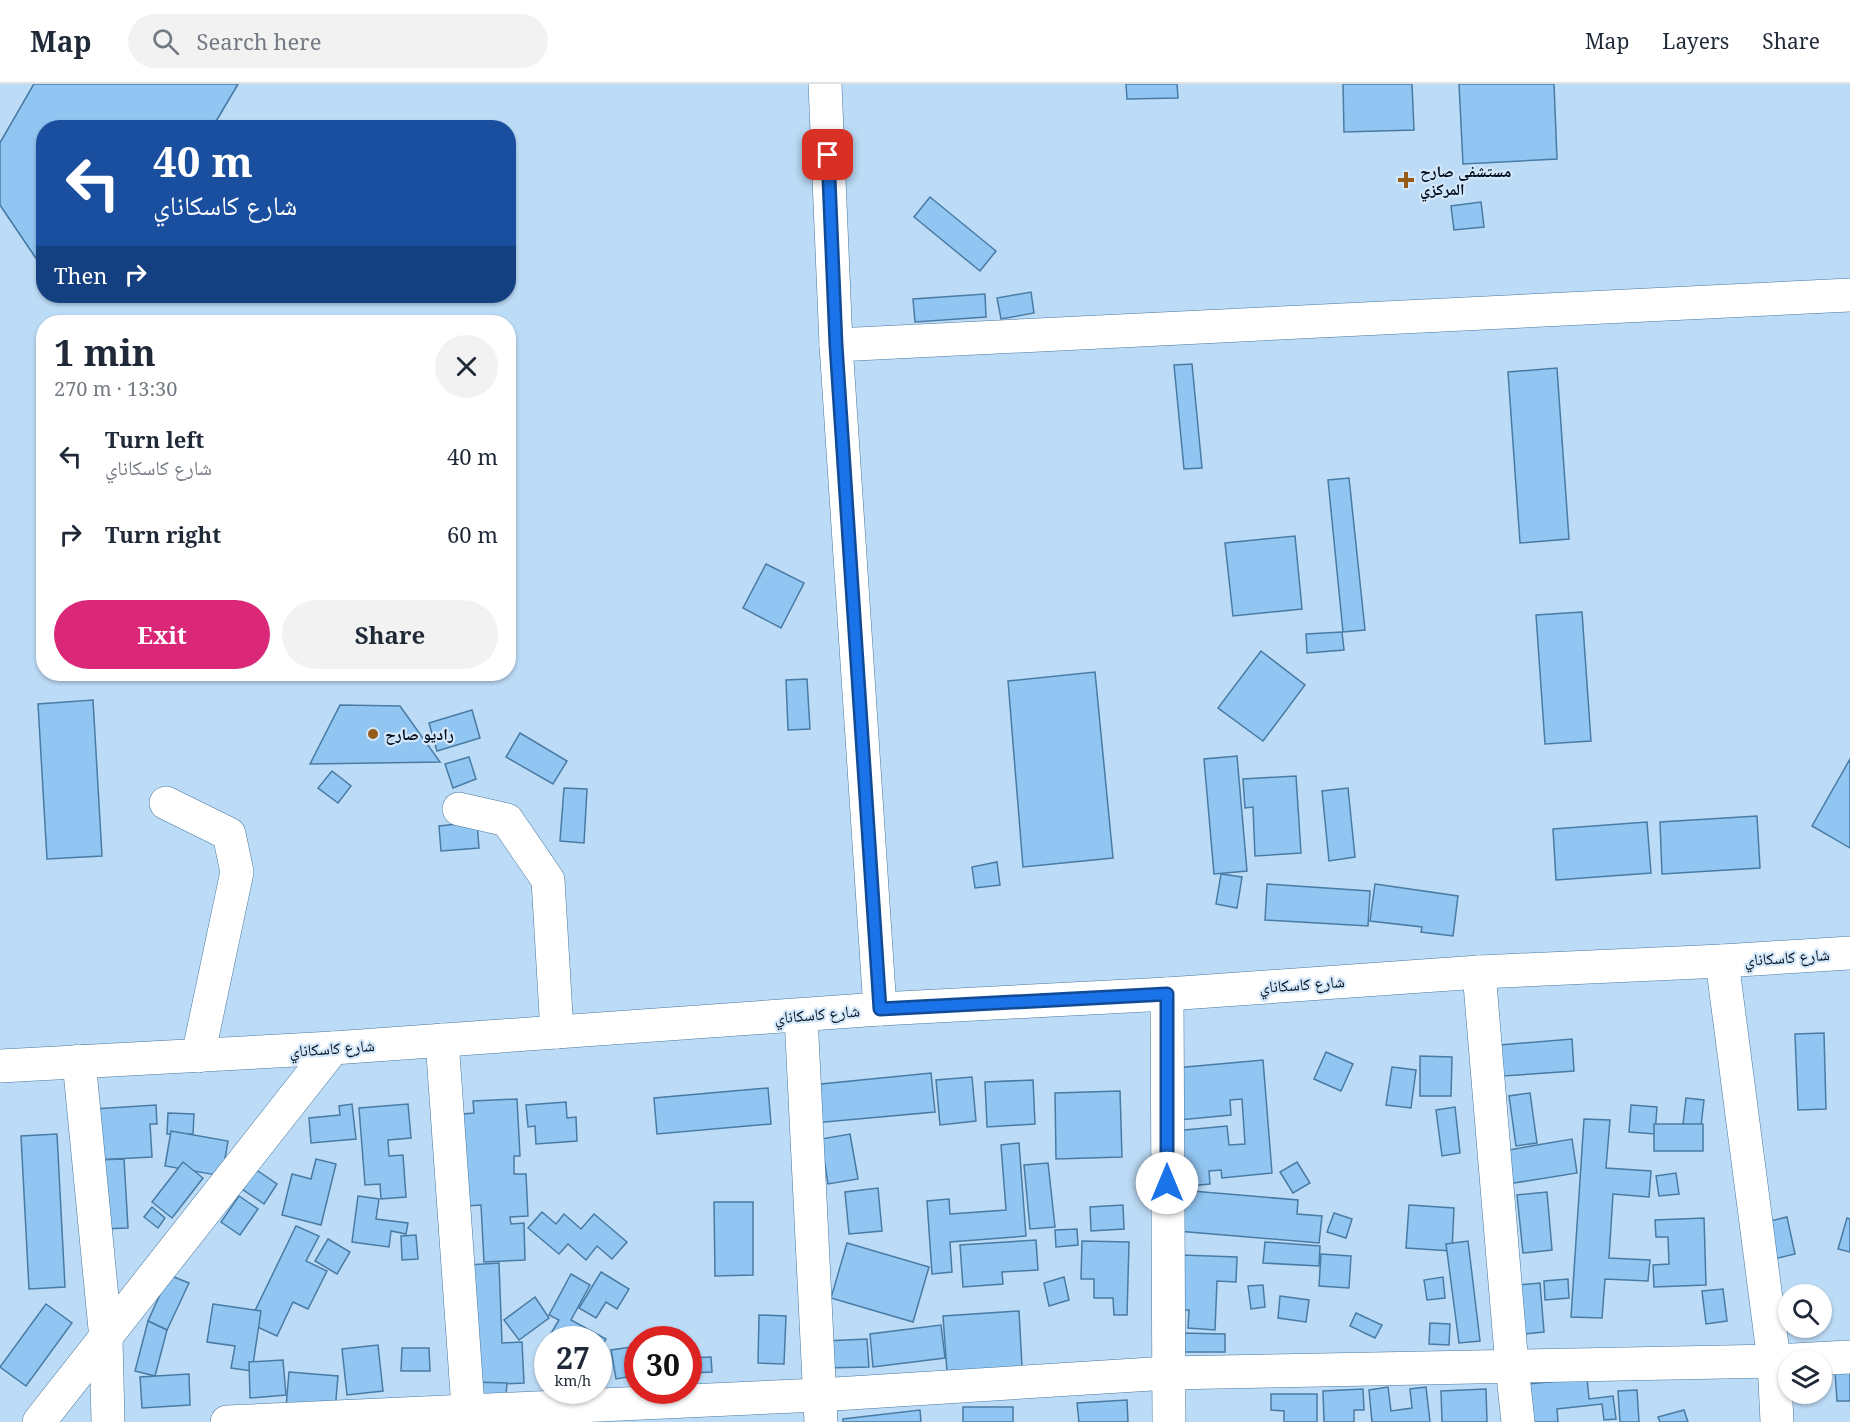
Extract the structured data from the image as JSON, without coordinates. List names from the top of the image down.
{
  "streets": {
    "street": ["شارع كاسكاناي"]
  },
  "places": {
    "health": ["مستشفى صارح المركزي"],
    "other": ["راديو صارح"]
  },
  "page": {
    "header": "Map",
    "search": "Search here",
    "nav": ["Map", "Layers", "Share"],
    "turn": ["40 m", "شارع كاسكاناي"],
    "then": "Then",
    "heading": ["1 min", "270 m · 13:30"],
    "list": [
      {
        "name": "Turn left",
        "note": "شارع كاسكاناي",
        "value": "40 m"
      },
      {
        "name": "Turn right",
        "value": "60 m"
      }
    ],
    "buttons": ["Exit", "Share"],
    "speed": "27 km/h",
    "limit": "30"
  }
}
